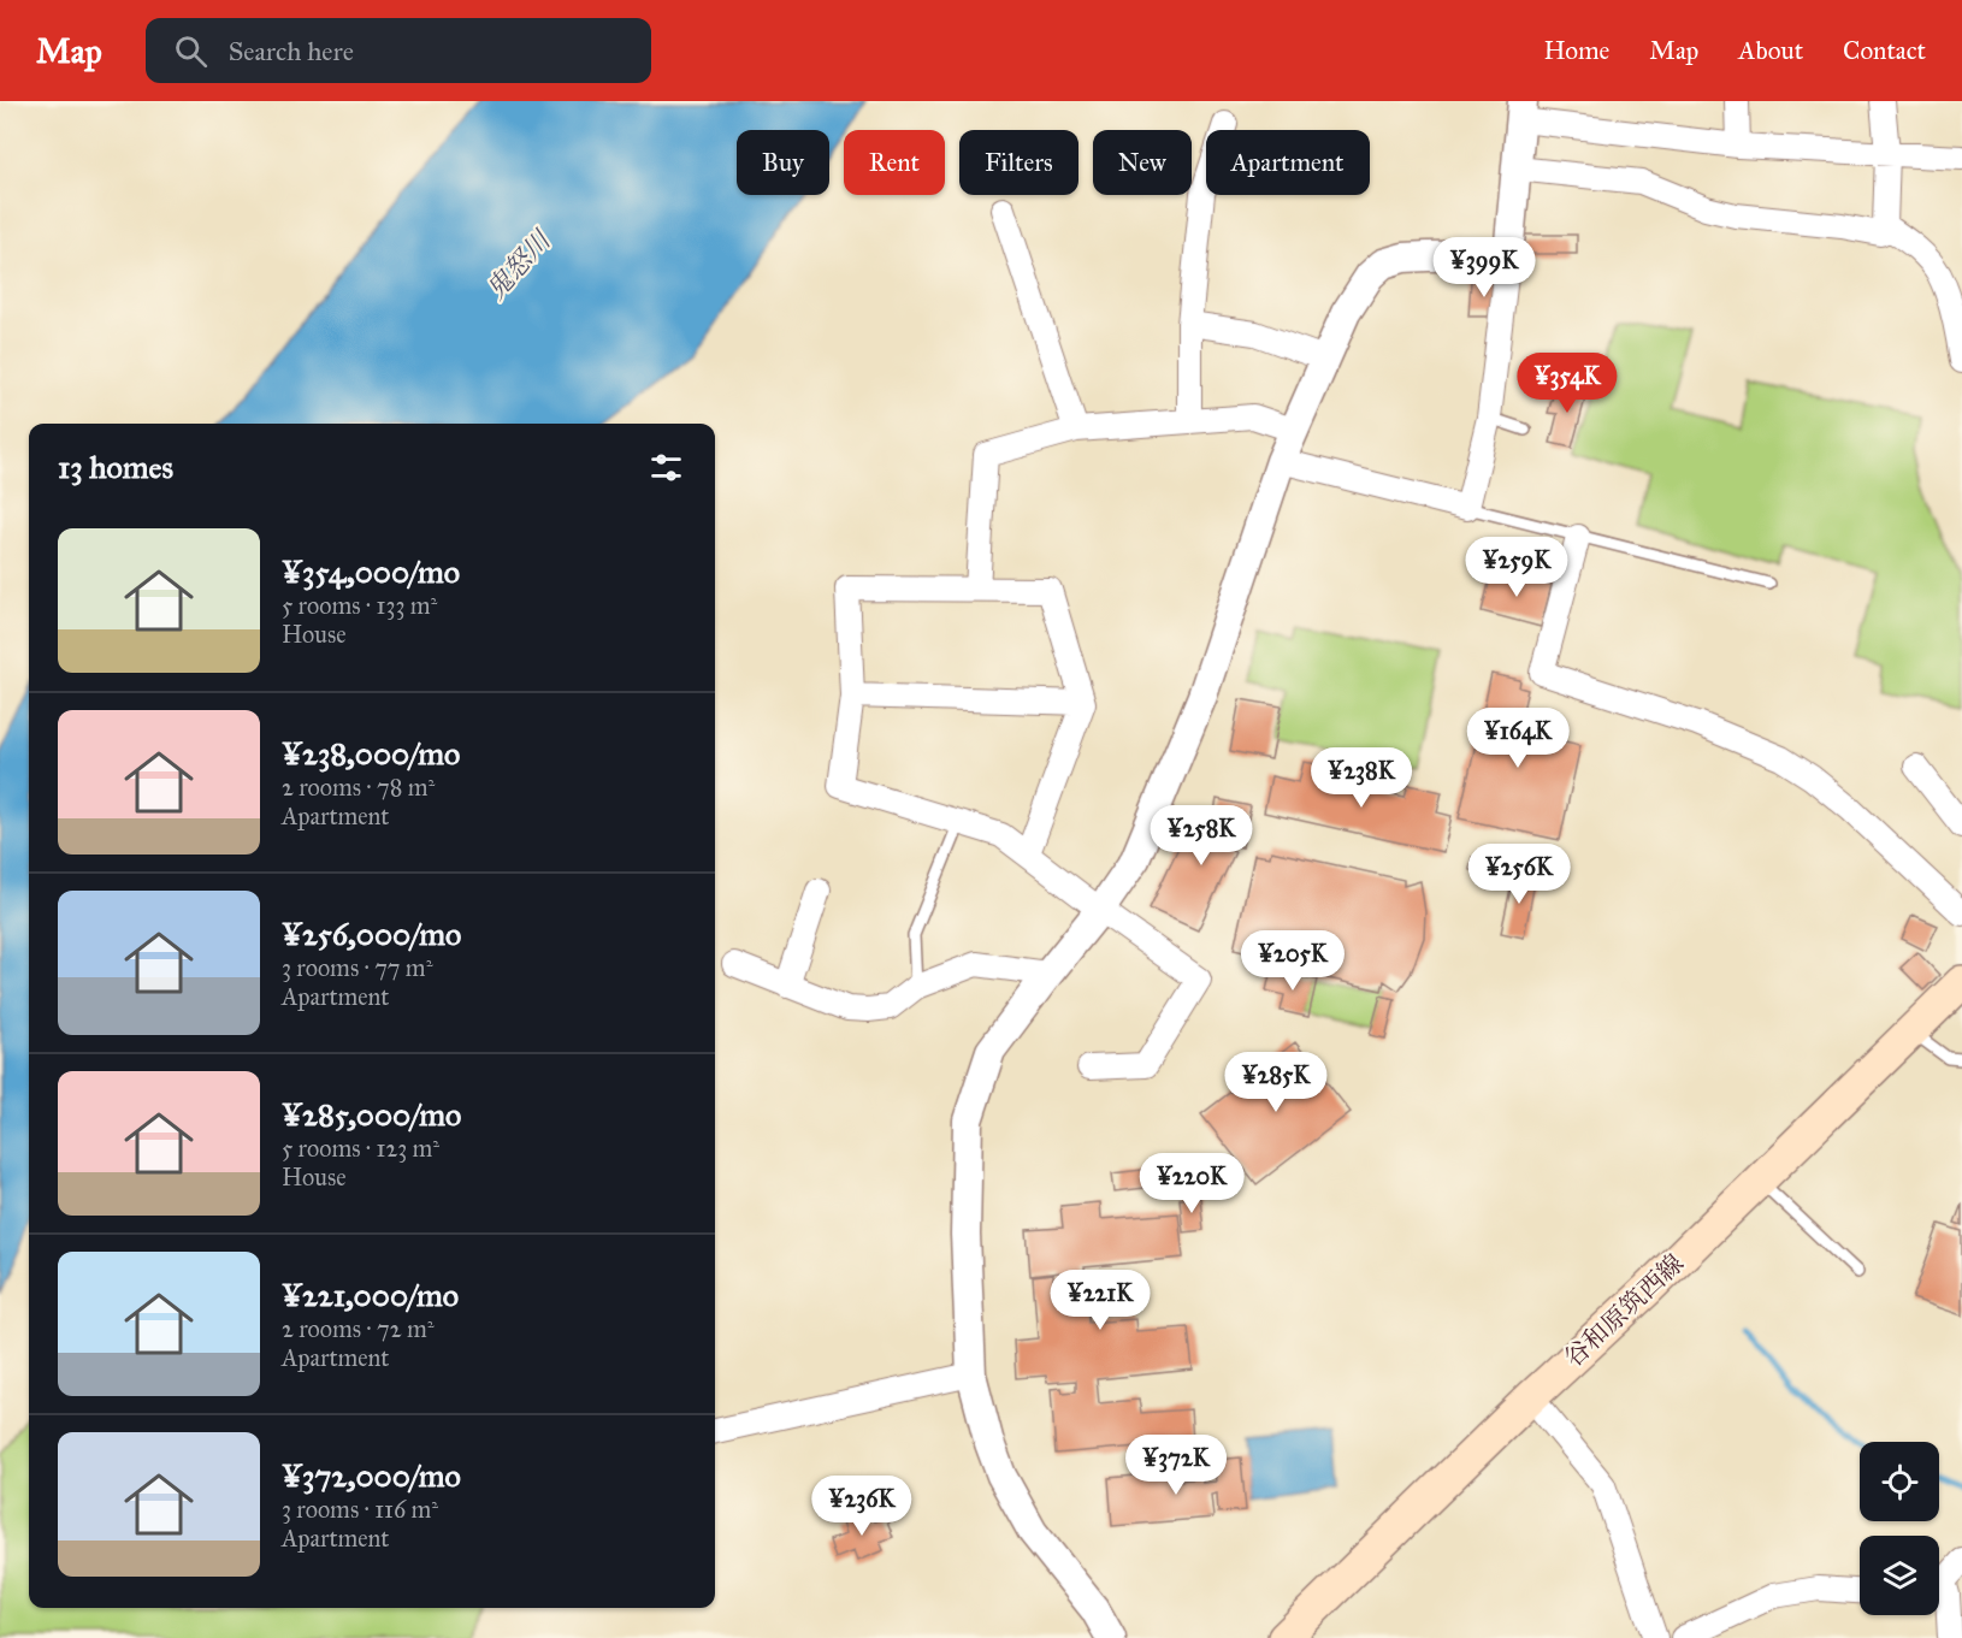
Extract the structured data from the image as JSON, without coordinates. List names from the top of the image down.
{
  "streets": {
    "main road": ["谷和原筑西線"]
  },
  "water": ["鬼怒川"],
  "page": {
    "header": "Map",
    "search": "Search here",
    "nav": [
      "Home",
      "Map",
      "About",
      "Contact"
    ],
    "chip": [
      "Buy",
      "Rent",
      "Filters",
      "New",
      "Apartment"
    ],
    "price": [
      "¥399K",
      "¥354K",
      "¥259K",
      "¥164K",
      "¥238K",
      "¥258K",
      "¥256K",
      "¥205K",
      "¥285K",
      "¥220K",
      "¥221K",
      "¥372K",
      "¥236K"
    ],
    "heading": "13 homes",
    "list": [
      {
        "name": "¥354,000/mo",
        "note": "5 rooms · 133 m² · House"
      },
      {
        "name": "¥238,000/mo",
        "note": "2 rooms · 78 m² · Apartment"
      },
      {
        "name": "¥256,000/mo",
        "note": "3 rooms · 77 m² · Apartment"
      },
      {
        "name": "¥285,000/mo",
        "note": "5 rooms · 123 m² · House"
      },
      {
        "name": "¥221,000/mo",
        "note": "2 rooms · 72 m² · Apartment"
      },
      {
        "name": "¥372,000/mo",
        "note": "3 rooms · 116 m² · Apartment"
      }
    ]
  }
}
